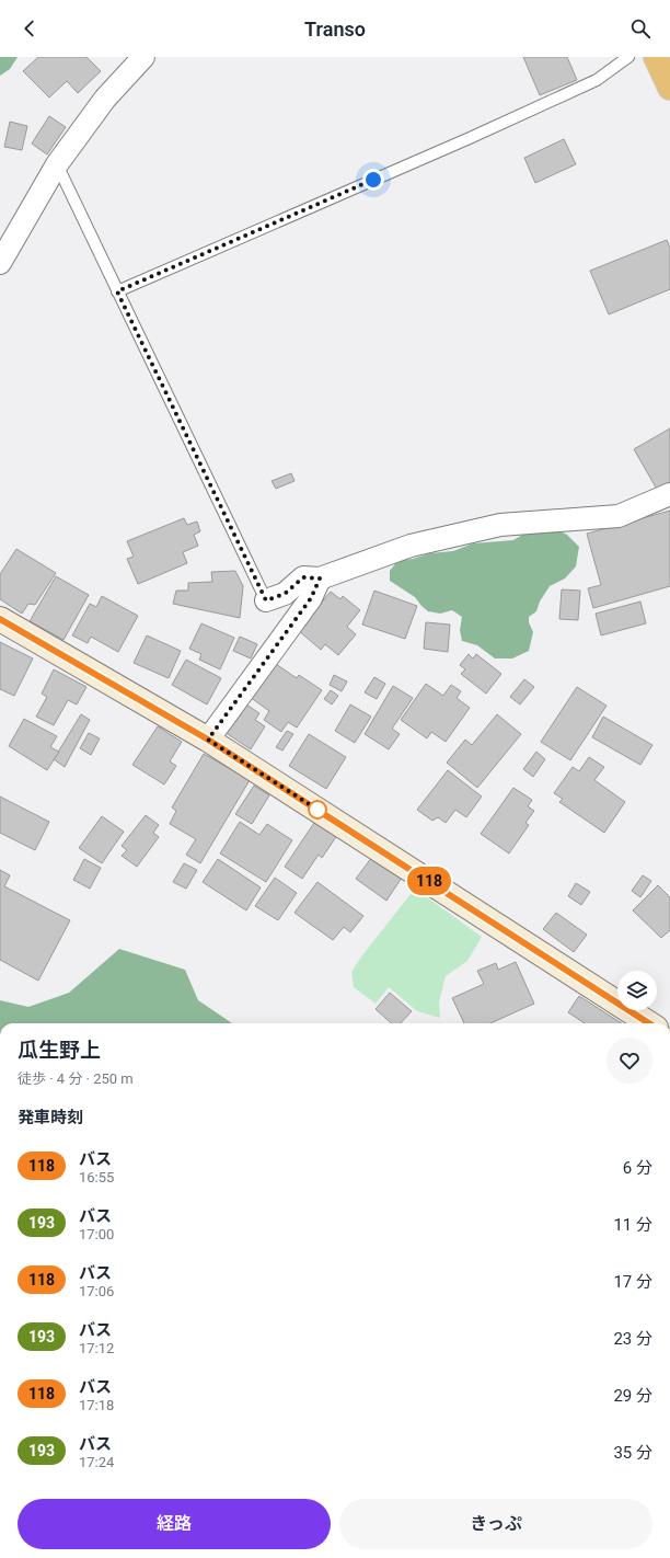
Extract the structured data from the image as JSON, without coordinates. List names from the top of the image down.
{
  "lines": ["bus line 118"],
  "page": {
    "header": "Transo",
    "on_map": "118",
    "heading": [
      ["瓜生野上", "徒歩 · 4 分 · 250 m"],
      "発車時刻"
    ],
    "list": [
      {
        "mark": "118",
        "name": "バス",
        "note": "16:55",
        "value": "6 分"
      },
      {
        "mark": "193",
        "name": "バス",
        "note": "17:00",
        "value": "11 分"
      },
      {
        "mark": "118",
        "name": "バス",
        "note": "17:06",
        "value": "17 分"
      },
      {
        "mark": "193",
        "name": "バス",
        "note": "17:12",
        "value": "23 分"
      },
      {
        "mark": "118",
        "name": "バス",
        "note": "17:18",
        "value": "29 分"
      },
      {
        "mark": "193",
        "name": "バス",
        "note": "17:24",
        "value": "35 分"
      }
    ],
    "buttons": ["経路", "きっぷ"]
  }
}
